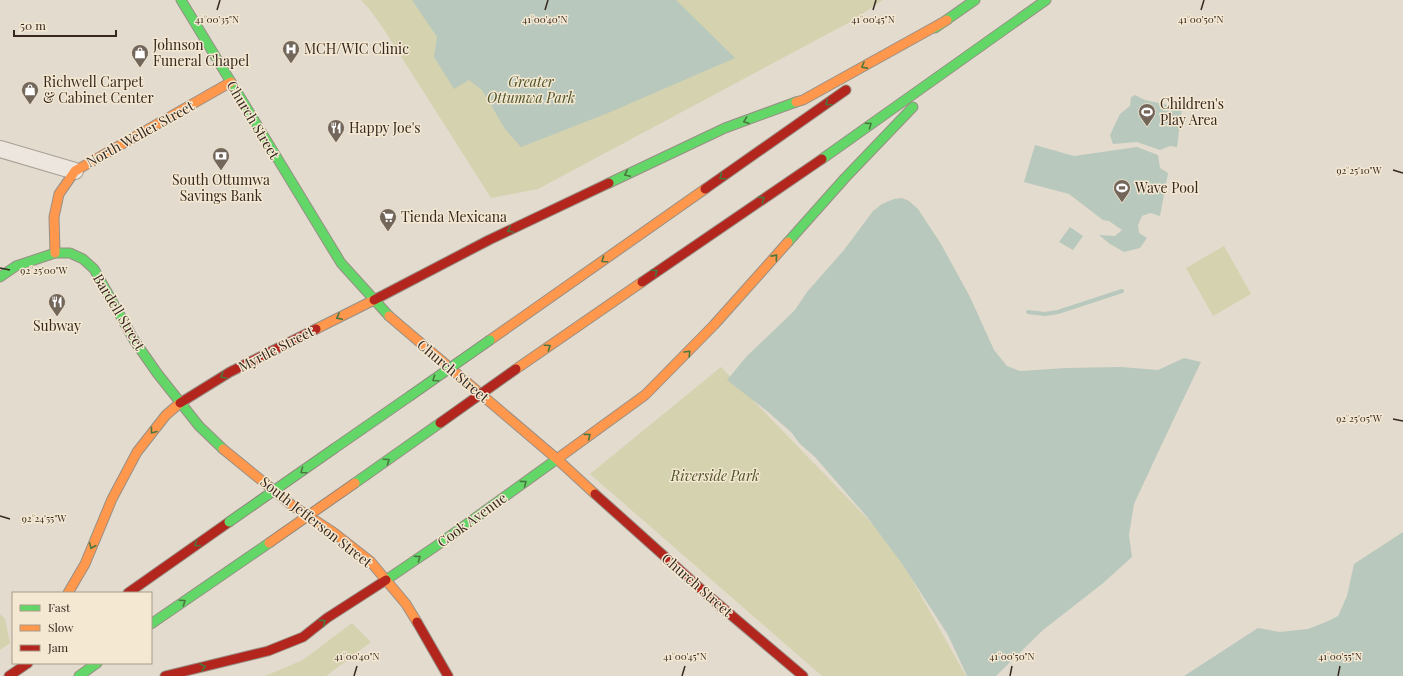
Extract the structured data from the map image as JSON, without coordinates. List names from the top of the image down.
{
  "streets": {
    "main road": [
      "Church Street",
      "North Weller Street",
      "Bardell Street",
      "Myrtle Street",
      "Cook Avenue",
      "South Jefferson Street"
    ]
  },
  "crossings": [
    ["Church Street", "North Weller Street"],
    ["Church Street", "Myrtle Street"],
    ["Church Street", "Cook Avenue"],
    ["Bardell Street", "Myrtle Street"],
    ["Bardell Street", "South Jefferson Street"],
    ["Myrtle Street", "South Jefferson Street"],
    ["Cook Avenue", "South Jefferson Street"]
  ],
  "parks": ["Greater Ottumwa Park", "Riverside Park"],
  "places": {
    "hospital": ["MCH/WIC Clinic"],
    "shop": ["Johnson Funeral Chapel", "Richwell Carpet & Cabinet Center"],
    "sports": ["Children's Play Area", "Wave Pool"],
    "restaurant": ["Happy Joe's", "Subway"],
    "bank": ["South Ottumwa Savings Bank"],
    "supermarket": ["Tienda Mexicana"]
  },
  "legend": ["Fast", "Slow", "Jam"],
  "scale_bar": "50 m",
  "coordinates": [
    "41°00'35\"N",
    "41°00'40\"N",
    "41°00'45\"N",
    "41°00'50\"N",
    "92°25'10\"W",
    "92°25'00\"W",
    "92°25'05\"W",
    "92°24'55\"W",
    "41°00'55\"N"
  ]
}
